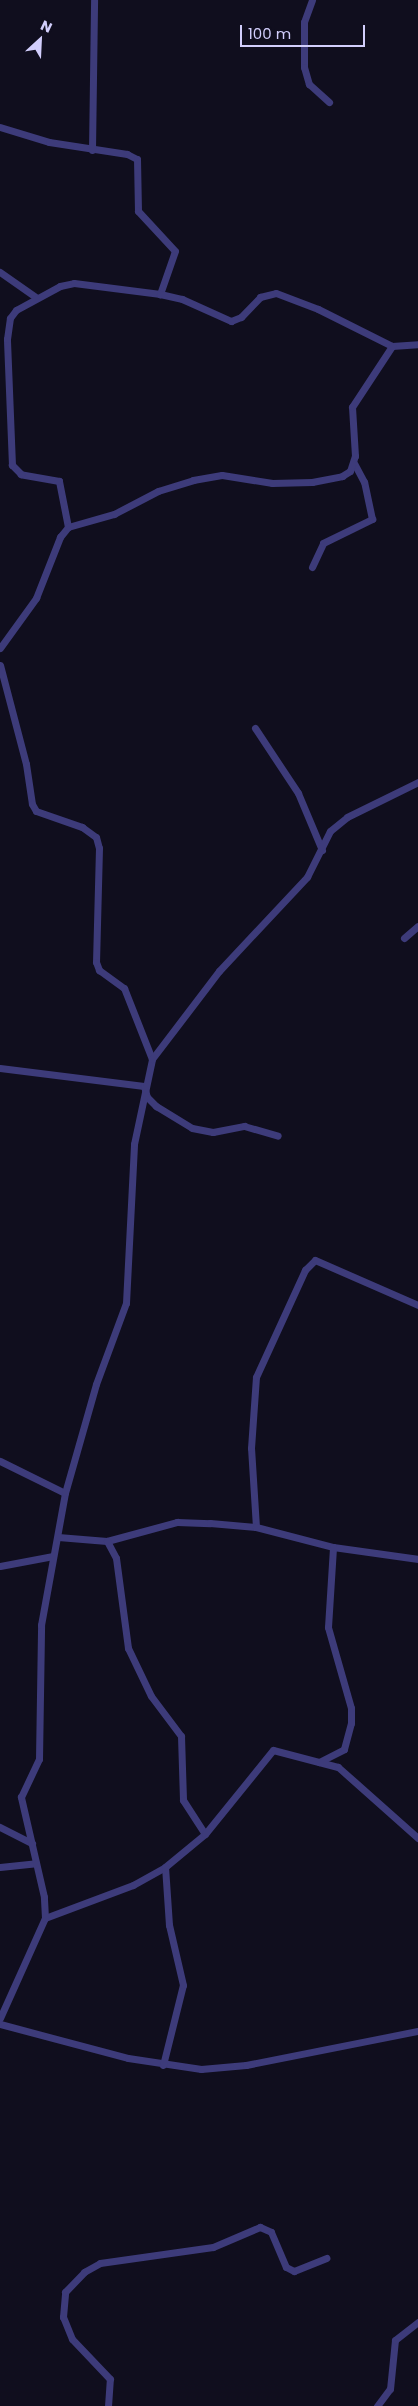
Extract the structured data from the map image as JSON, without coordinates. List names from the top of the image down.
{
  "scale_bar": "100 m",
  "north": "top right"
}
